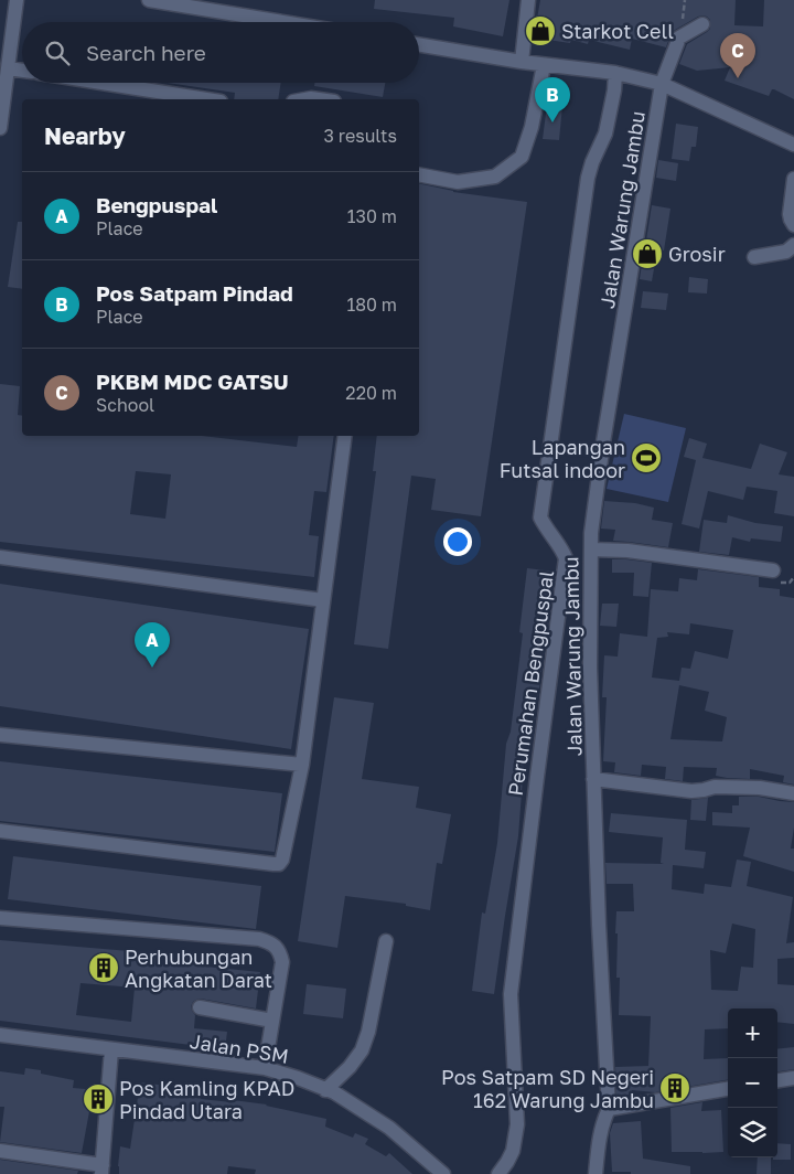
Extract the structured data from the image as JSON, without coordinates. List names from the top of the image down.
{
  "streets": {
    "street": ["Jalan Warung Jambu", "Perumahan Bengpuspal", "Jalan PSM"]
  },
  "places": {
    "shop": ["Starkot Cell", "Grosir"],
    "sports": ["Lapangan Futsal indoor"],
    "building": ["Perhubungan Angkatan Darat", "Pos Satpam SD Negeri 162 Warung Jambu", "Pos Kamling KPAD Pindad Utara"]
  },
  "page": {
    "search": "Search here",
    "pins": ["C", "B", "A"],
    "heading": ["Nearby", "3 results"],
    "list": [
      {
        "mark": "A",
        "name": "Bengpuspal",
        "note": "Place",
        "value": "130 m"
      },
      {
        "mark": "B",
        "name": "Pos Satpam Pindad",
        "note": "Place",
        "value": "180 m"
      },
      {
        "mark": "C",
        "name": "PKBM MDC GATSU",
        "note": "School",
        "value": "220 m"
      }
    ],
    "map_buttons": ["+", "−"]
  }
}
